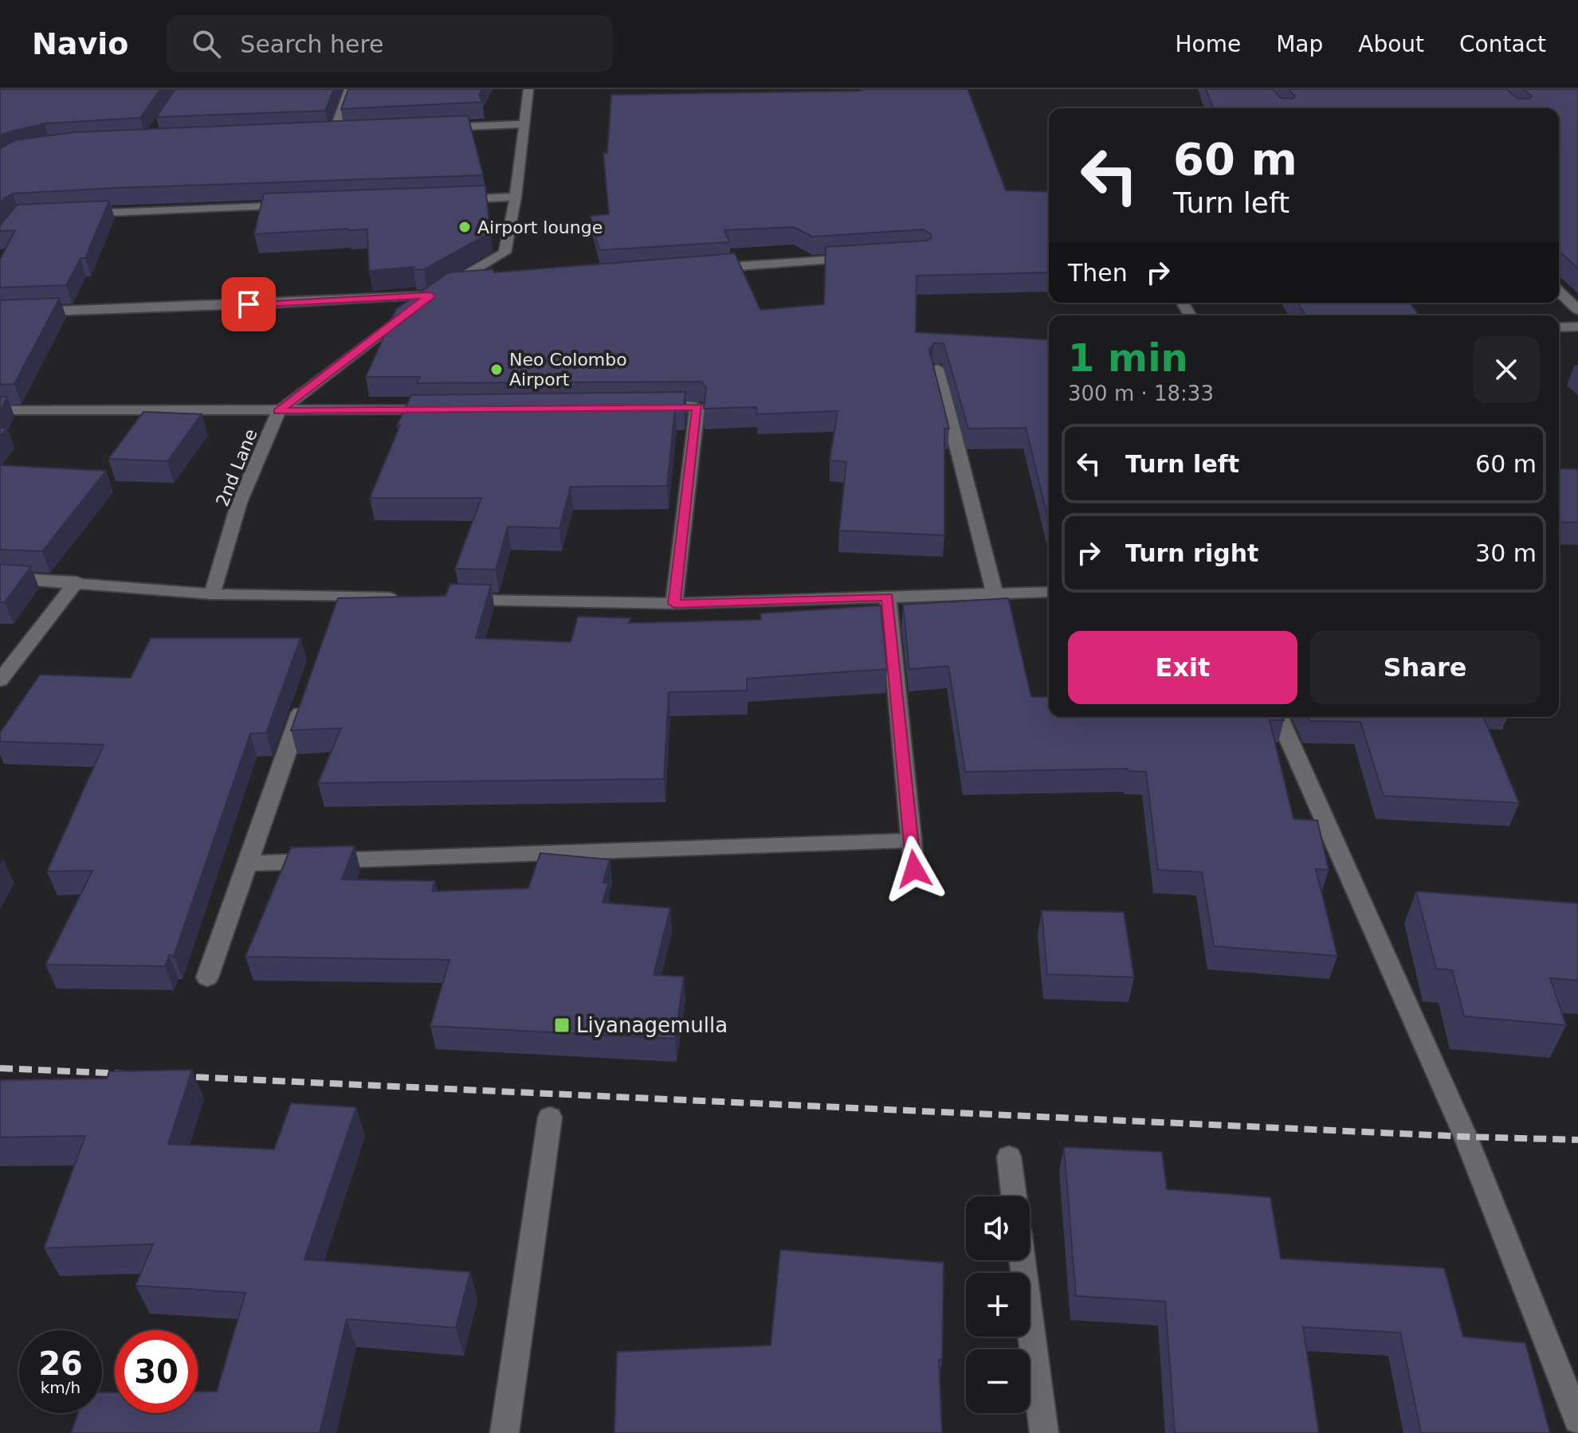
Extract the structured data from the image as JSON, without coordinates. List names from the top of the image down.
{
  "streets": {
    "street": ["2nd Lane"]
  },
  "places": {
    "other": ["Airport lounge", "Neo Colombo Airport"],
    "transit": ["Liyanagemulla"]
  },
  "page": {
    "header": "Navio",
    "search": "Search here",
    "nav": [
      "Home",
      "Map",
      "About",
      "Contact"
    ],
    "turn": ["60 m", "Turn left"],
    "then": "Then",
    "heading": ["1 min", "300 m · 18:33"],
    "list": [
      {
        "name": "Turn left",
        "value": "60 m"
      },
      {
        "name": "Turn right",
        "value": "30 m"
      }
    ],
    "buttons": ["Exit", "Share"],
    "map_buttons": ["+", "−"],
    "speed": "26 km/h",
    "limit": "30"
  }
}
